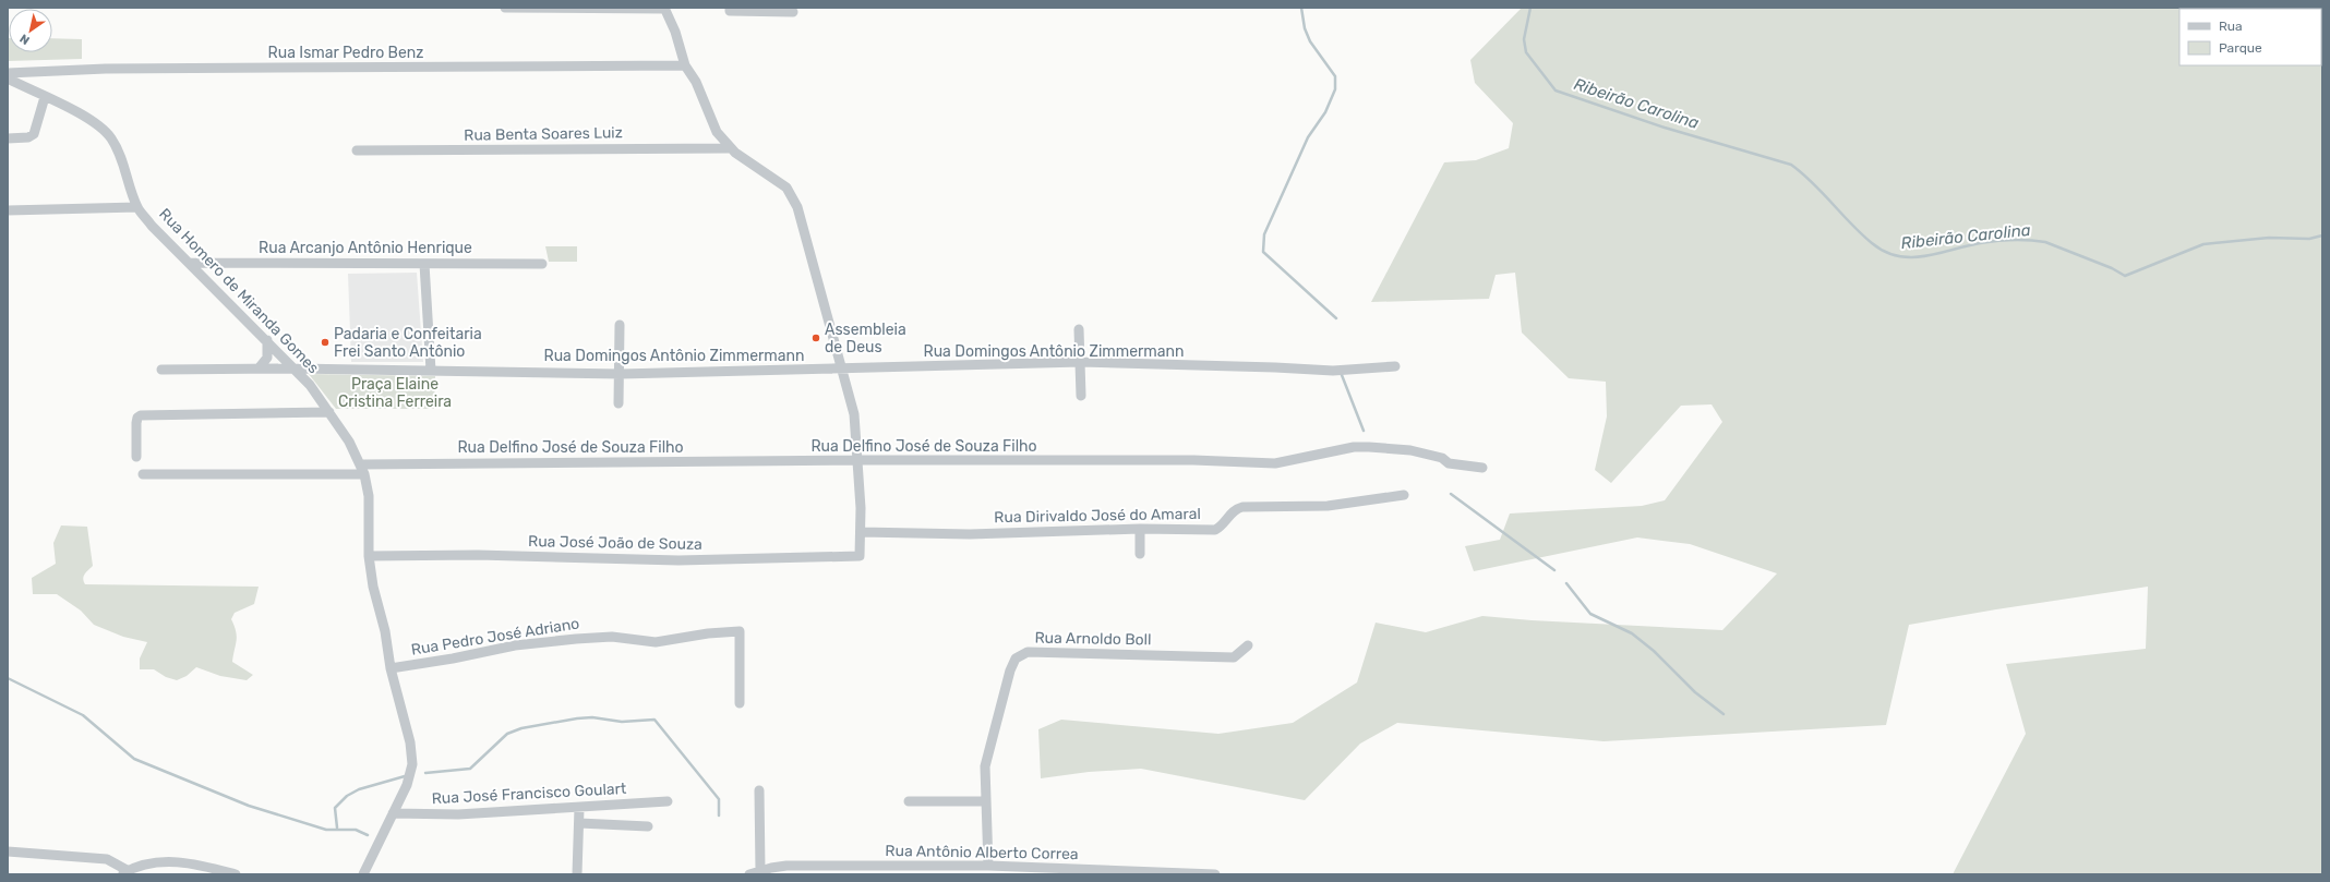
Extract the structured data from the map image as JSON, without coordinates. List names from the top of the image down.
{
  "streets": {
    "street": [
      "Rua Ismar Pedro Benz",
      "Rua Benta Soares Luiz",
      "Rua Arcanjo Antônio Henrique",
      "Rua Homero de Miranda Gomes",
      "Rua Domingos Antônio Zimmermann",
      "Rua Delfino José de Souza Filho",
      "Rua Dirivaldo José do Amaral",
      "Rua José João de Souza",
      "Rua Pedro José Adriano",
      "Rua Arnoldo Boll",
      "Rua José Francisco Goulart",
      "Rua Antônio Alberto Correa"
    ]
  },
  "crossings": [
    ["Rua Arcanjo Antônio Henrique", "Rua Homero de Miranda Gomes"],
    ["Rua Homero de Miranda Gomes", "Rua Domingos Antônio Zimmermann"],
    ["Rua Homero de Miranda Gomes", "Rua Delfino José de Souza Filho"],
    ["Rua Homero de Miranda Gomes", "Rua José João de Souza"],
    ["Rua Homero de Miranda Gomes", "Rua Pedro José Adriano"],
    ["Rua Homero de Miranda Gomes", "Rua José Francisco Goulart"],
    ["Rua Dirivaldo José do Amaral", "Rua José João de Souza"],
    ["Rua Arnoldo Boll", "Rua Antônio Alberto Correa"]
  ],
  "water": ["Ribeirão Carolina"],
  "parks": ["Praça Elaine Cristina Ferreira"],
  "places": ["Assembleia de Deus", "Padaria e Confeitaria Frei Santo Antônio"],
  "legend": ["Rua", "Parque"],
  "north": "bottom left"
}
